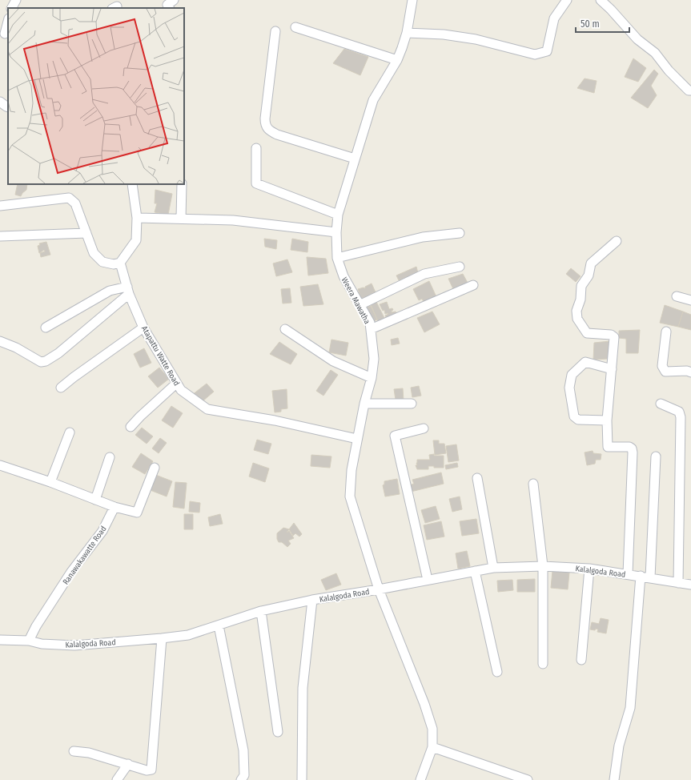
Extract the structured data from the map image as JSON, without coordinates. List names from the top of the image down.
{
  "streets": {
    "street": [
      "Weera Mawatha",
      "Atapattu Watte Road",
      "Ranawakawatte Road",
      "Kalalgoda Road"
    ]
  },
  "crossings": [
    ["Weera Mawatha", "Atapattu Watte Road"],
    ["Weera Mawatha", "Kalalgoda Road"],
    ["Ranawakawatte Road", "Kalalgoda Road"]
  ],
  "scale_bar": "50 m"
}
